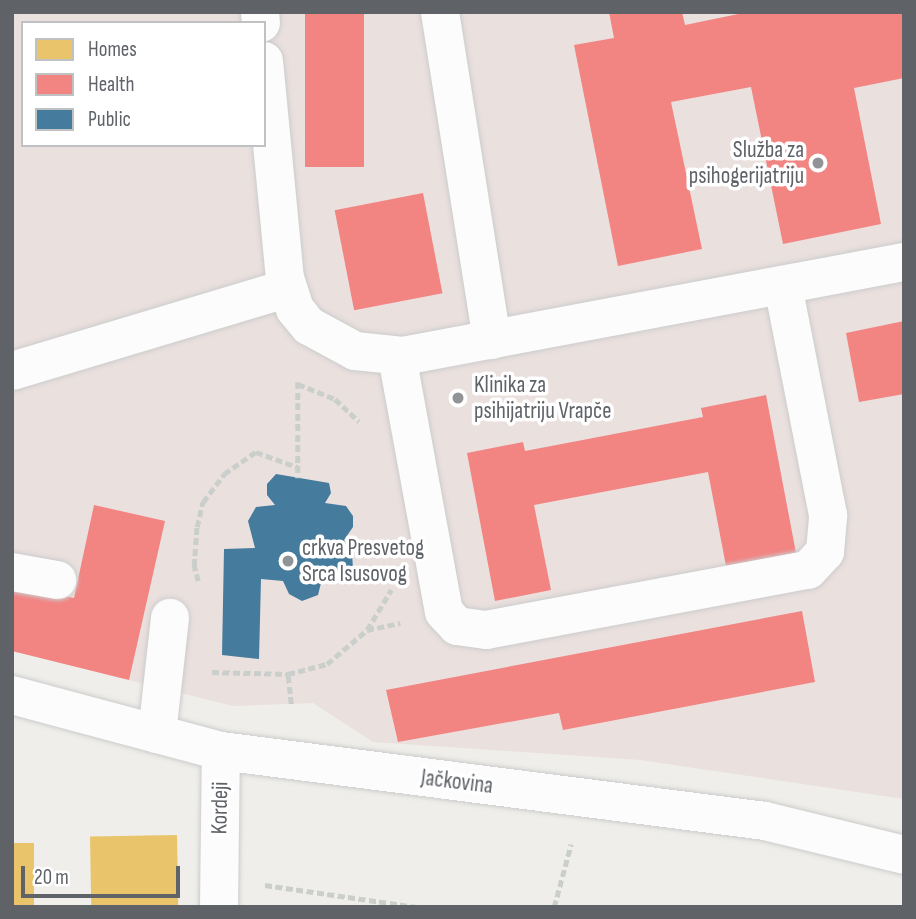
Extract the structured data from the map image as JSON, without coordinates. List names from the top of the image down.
{
  "streets": {
    "street": ["Jačkovina", "Kordeji"]
  },
  "crossings": [
    ["Jačkovina", "Kordeji"]
  ],
  "places": ["Služba za psihogerijatriju", "Klinika za psihijatriju Vrapče", "crkva Presvetog Srca Isusovog"],
  "legend": ["Homes", "Health", "Public"],
  "scale_bar": "20 m"
}
